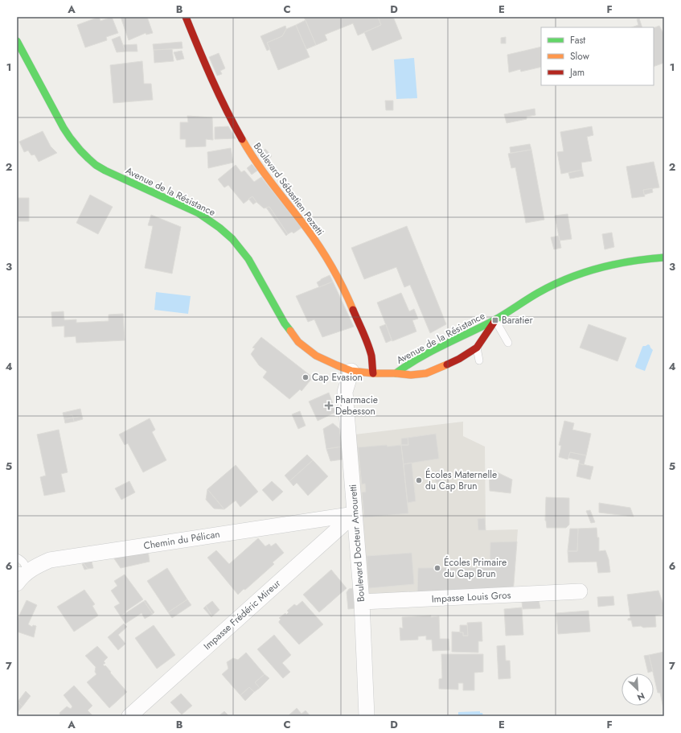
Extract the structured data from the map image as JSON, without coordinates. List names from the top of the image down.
{
  "streets": {
    "street": [
      "Boulevard Sébastien Pezetti",
      "Avenue de la Résistance",
      "Chemin du Pélican",
      "Boulevard Docteur Amouretti",
      "Impasse Louis Gros",
      "Impasse Frédéric Mireur"
    ]
  },
  "crossings": [
    ["Boulevard Sébastien Pezetti", "Avenue de la Résistance"],
    ["Avenue de la Résistance", "Boulevard Docteur Amouretti"],
    ["Chemin du Pélican", "Boulevard Docteur Amouretti"],
    ["Chemin du Pélican", "Impasse Frédéric Mireur"],
    ["Boulevard Docteur Amouretti", "Impasse Louis Gros"],
    ["Boulevard Docteur Amouretti", "Impasse Frédéric Mireur"]
  ],
  "places": {
    "transit": ["Baratier"],
    "other": ["Cap Evasion", "Écoles Maternelle du Cap Brun", "Écoles Primaire du Cap Brun"],
    "health": ["Pharmacie Debesson"]
  },
  "legend": ["Fast", "Slow", "Jam"],
  "north": "bottom right",
  "grid": {
    "columns": [
      "A",
      "B",
      "C",
      "D",
      "E",
      "F"
    ],
    "rows": [
      "1",
      "2",
      "3",
      "4",
      "5",
      "6",
      "7"
    ]
  }
}
